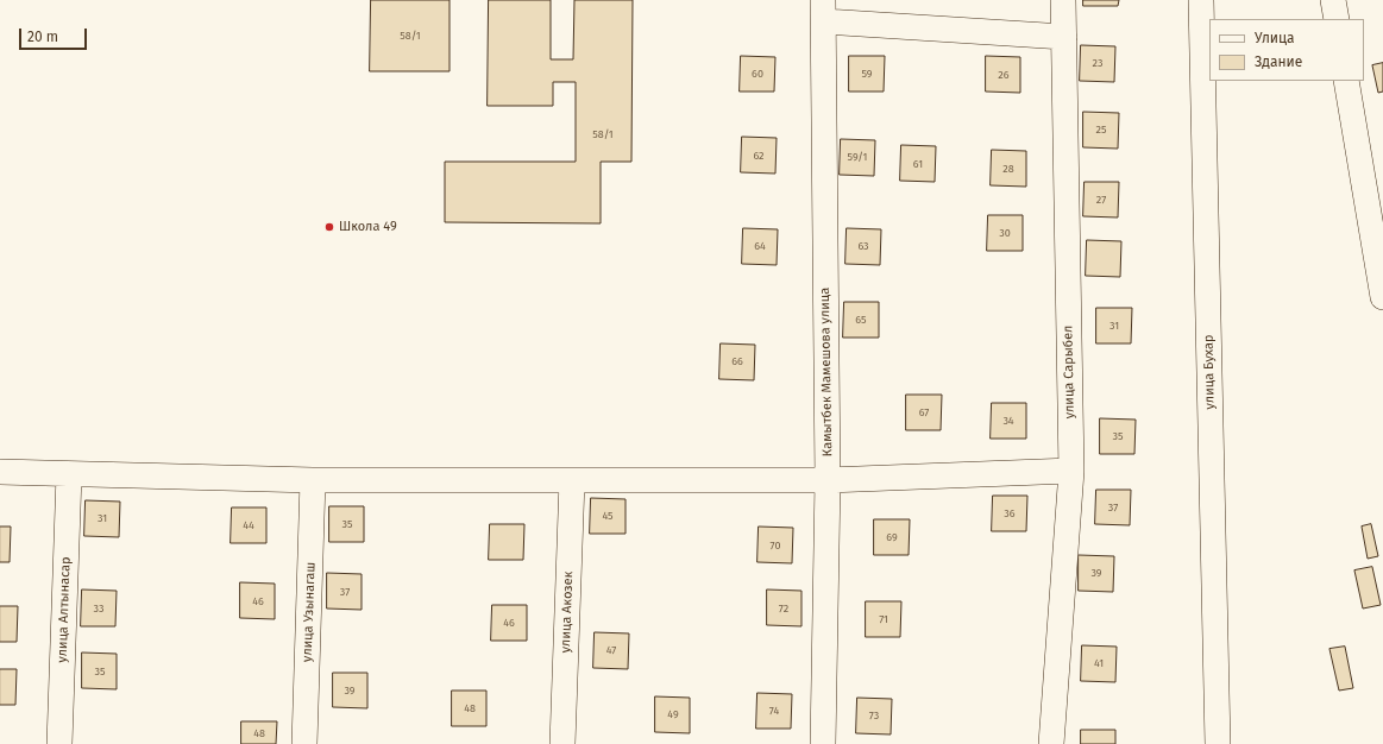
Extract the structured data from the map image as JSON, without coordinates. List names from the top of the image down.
{
  "streets": {
    "street": [
      "Камытбек Мамешова улица",
      "улица Сарыбел",
      "улица Бухар",
      "улица Алтынасар",
      "улица Узынагаш",
      "улица Акозек"
    ]
  },
  "places": ["Школа 49"],
  "house_numbers": [
    "58/1",
    "23",
    "60",
    "59",
    "26",
    "25",
    "58/1",
    "62",
    "59/1",
    "61",
    "28",
    "27",
    "30",
    "64",
    "63",
    "65",
    "31",
    "66",
    "67",
    "34",
    "35",
    "37",
    "36",
    "45",
    "31",
    "35",
    "44",
    "69",
    "70",
    "39",
    "37",
    "46",
    "33",
    "72",
    "71",
    "46",
    "47",
    "41",
    "35",
    "39",
    "48",
    "74",
    "49",
    "73",
    "48"
  ],
  "legend": ["Улица", "Здание"],
  "scale_bar": "20 m"
}
